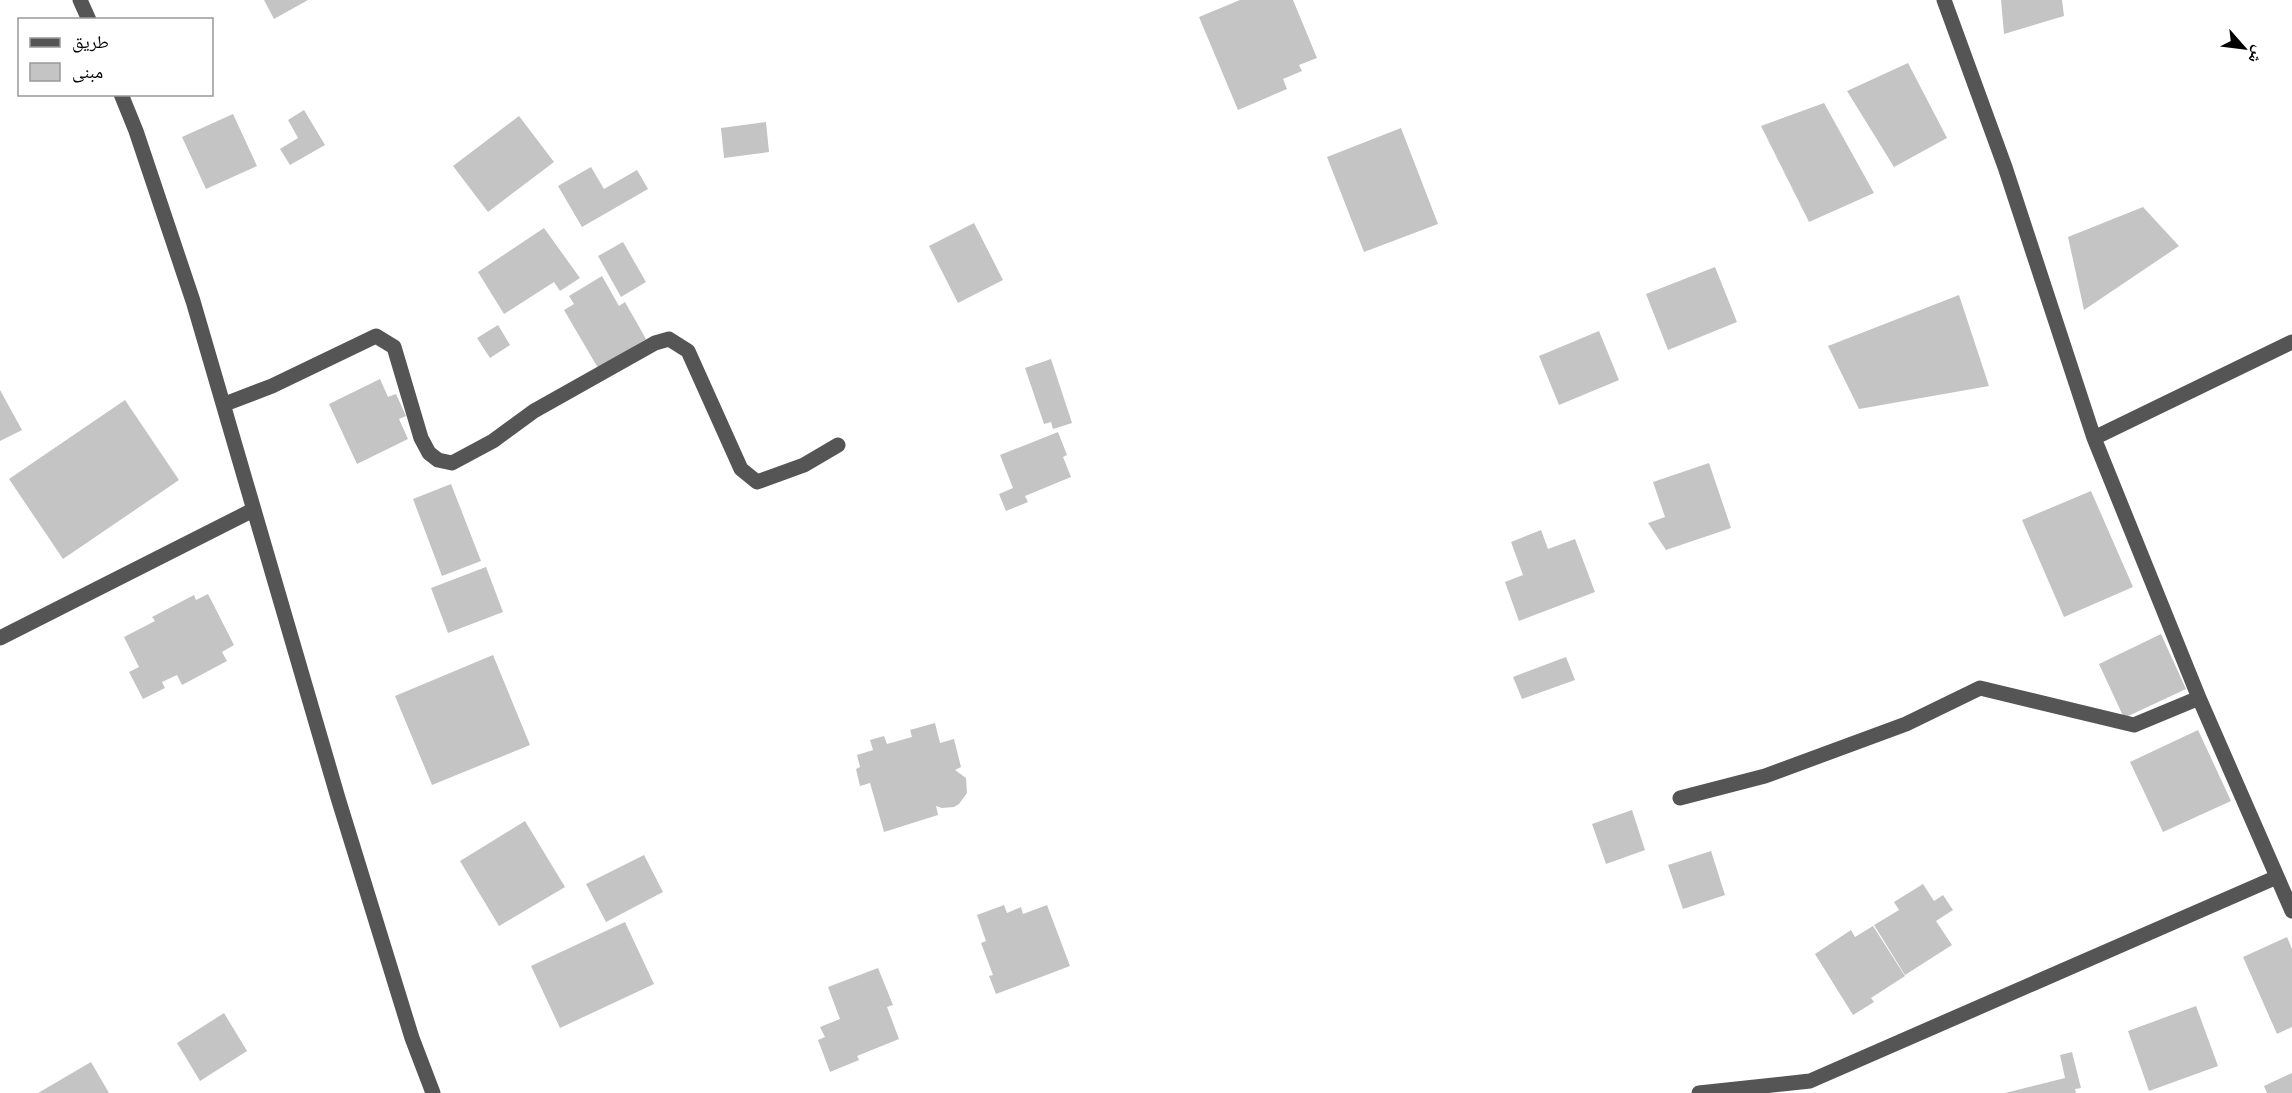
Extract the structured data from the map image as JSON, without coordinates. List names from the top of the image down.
{
  "legend": ["طريق", "مبنى"],
  "north": "bottom right"
}
